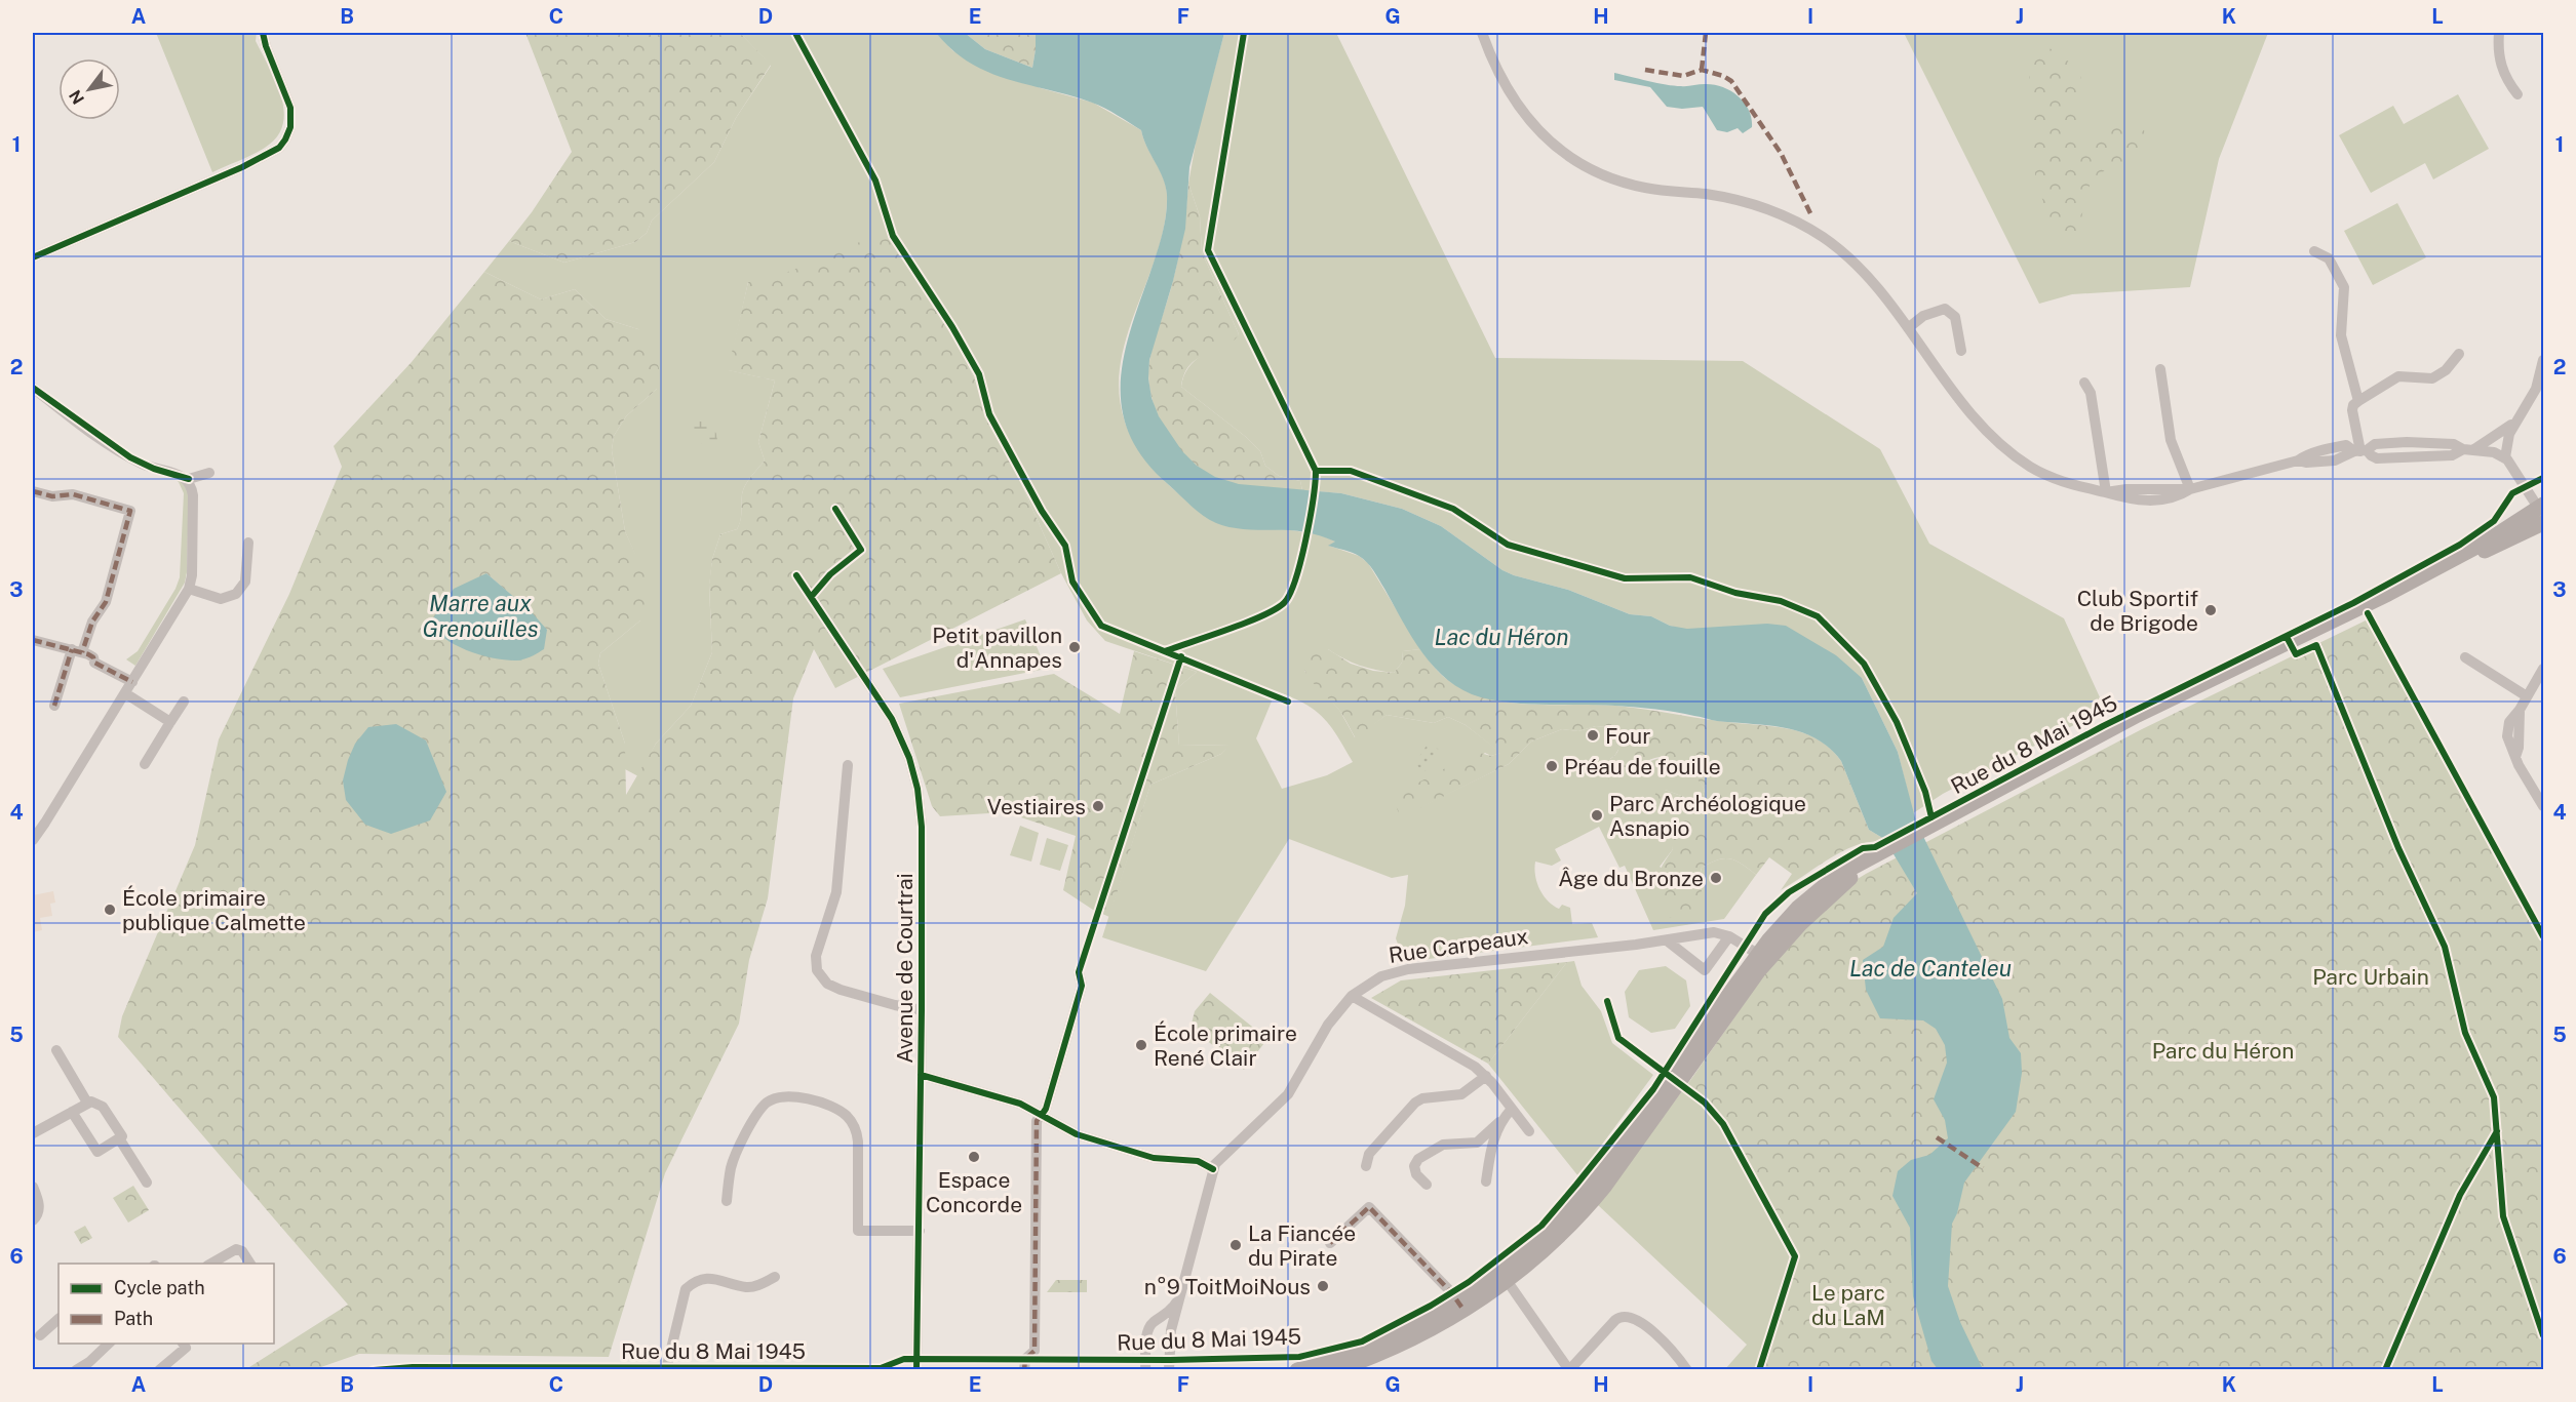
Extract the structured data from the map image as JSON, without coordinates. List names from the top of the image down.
{
  "streets": {
    "main road": ["Rue du 8 Mai 1945"],
    "street": ["Rue Carpeaux", "Avenue de Courtrai"]
  },
  "crossings": [
    ["Rue du 8 Mai 1945", "Rue Carpeaux"]
  ],
  "water": ["Marre aux Grenouilles", "Lac du Héron", "Lac de Canteleu"],
  "parks": ["Parc Urbain", "Parc du Héron", "Le parc du LaM"],
  "places": [
    "Club Sportif de Brigode",
    "Petit pavillon d'Annapes",
    "Four",
    "Préau de fouille",
    "Vestiaires",
    "Parc Archéologique Asnapio",
    "Âge du Bronze",
    "École primaire publique Calmette",
    "École primaire René Clair",
    "Espace Concorde",
    "La Fiancée du Pirate",
    "n°9 ToitMoiNous"
  ],
  "legend": ["Cycle path", "Path"],
  "north": "bottom left",
  "grid": {
    "columns": [
      "A",
      "B",
      "C",
      "D",
      "E",
      "F",
      "G",
      "H",
      "I",
      "J",
      "K",
      "L"
    ],
    "rows": [
      "1",
      "2",
      "3",
      "4",
      "5",
      "6"
    ]
  }
}
